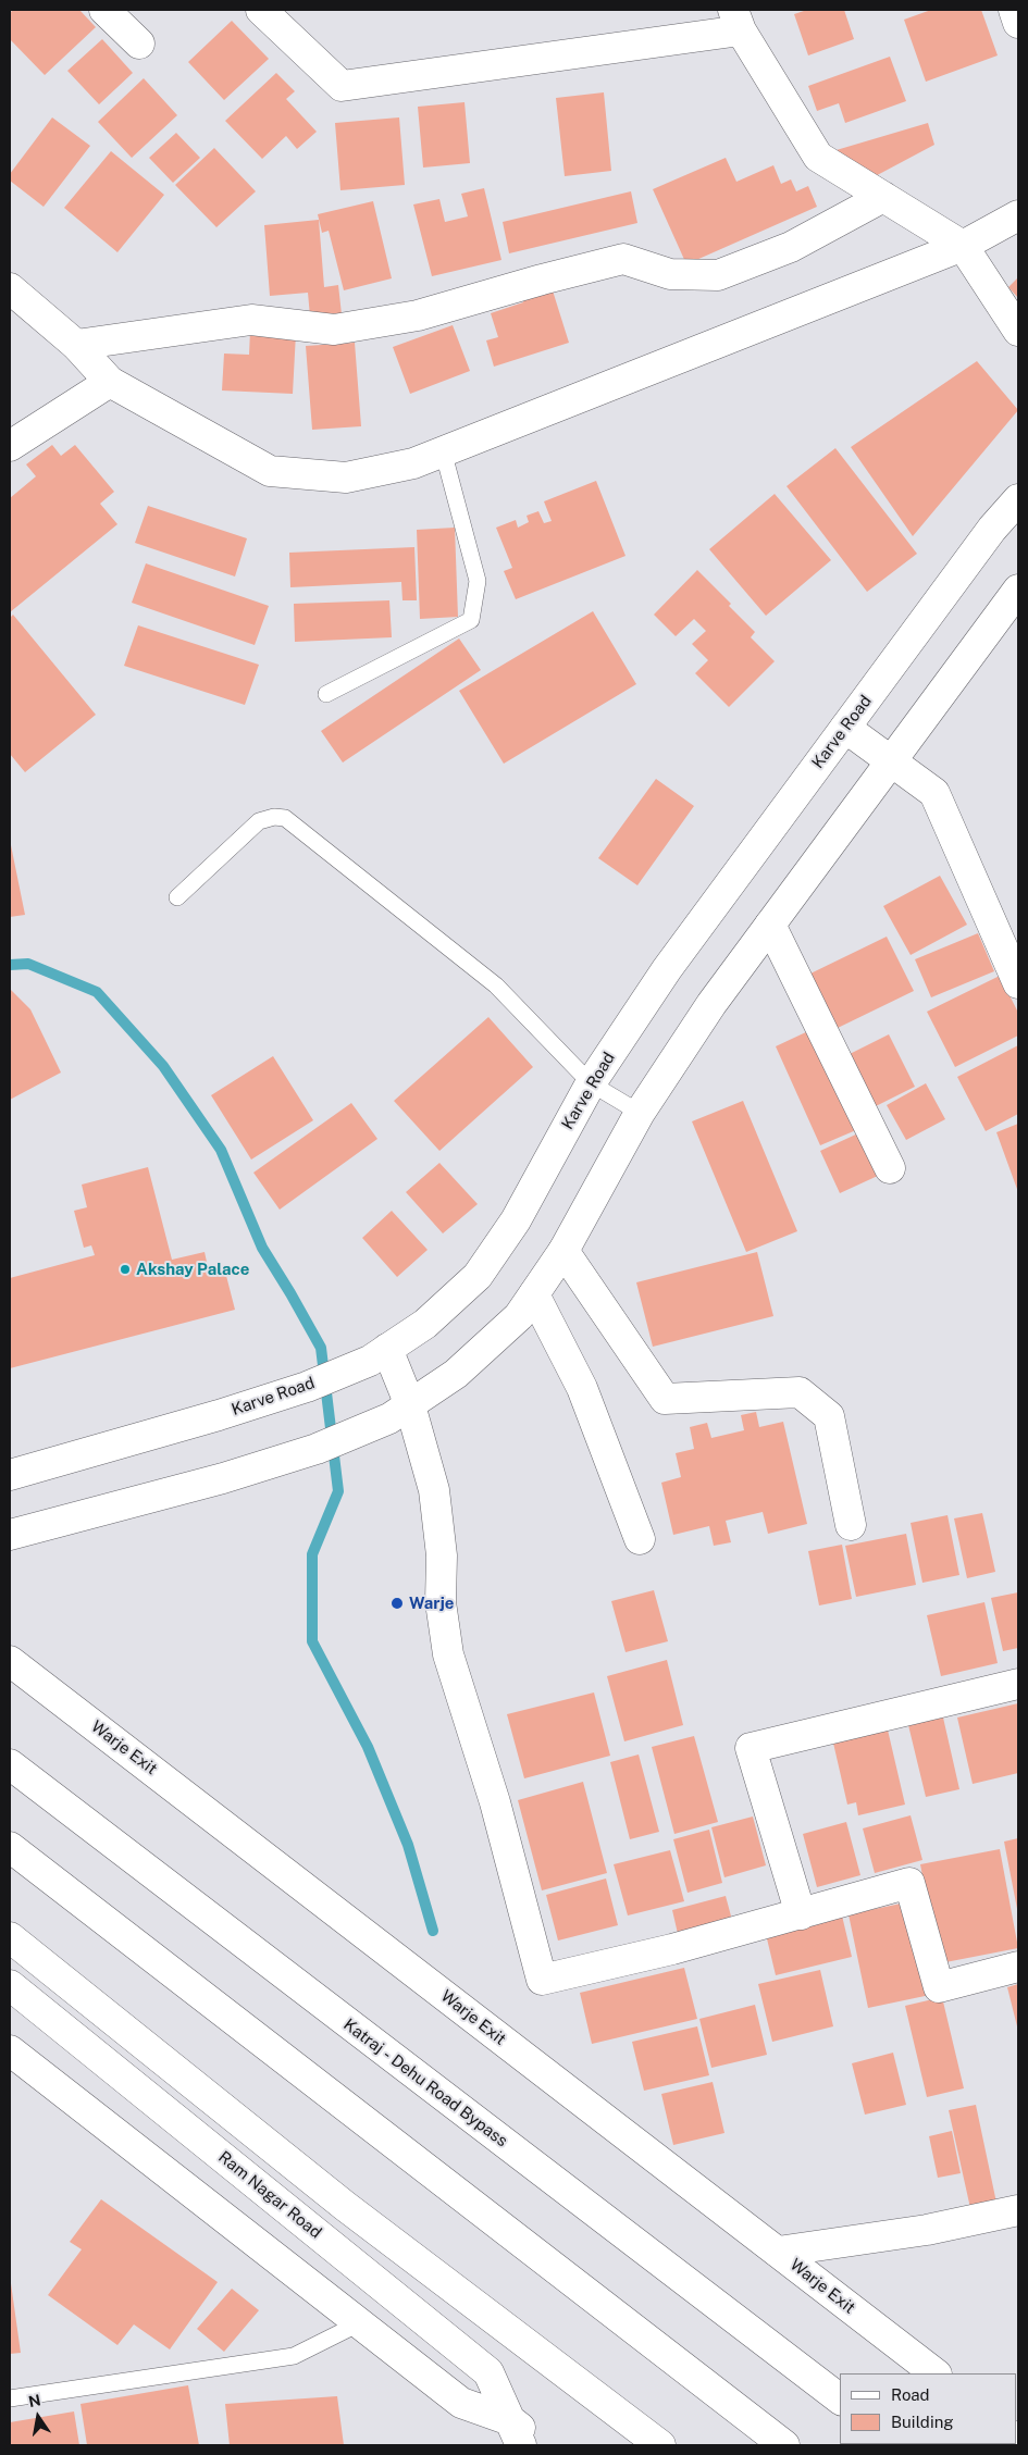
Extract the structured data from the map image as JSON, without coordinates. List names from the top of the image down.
{
  "streets": {
    "main road": [
      "Karve Road",
      "Warje Exit",
      "Katraj - Dehu Road Bypass",
      "Ram Nagar Road"
    ]
  },
  "places": ["Akshay Palace", "Warje"],
  "legend": ["Road", "Building"],
  "north": "top"
}
